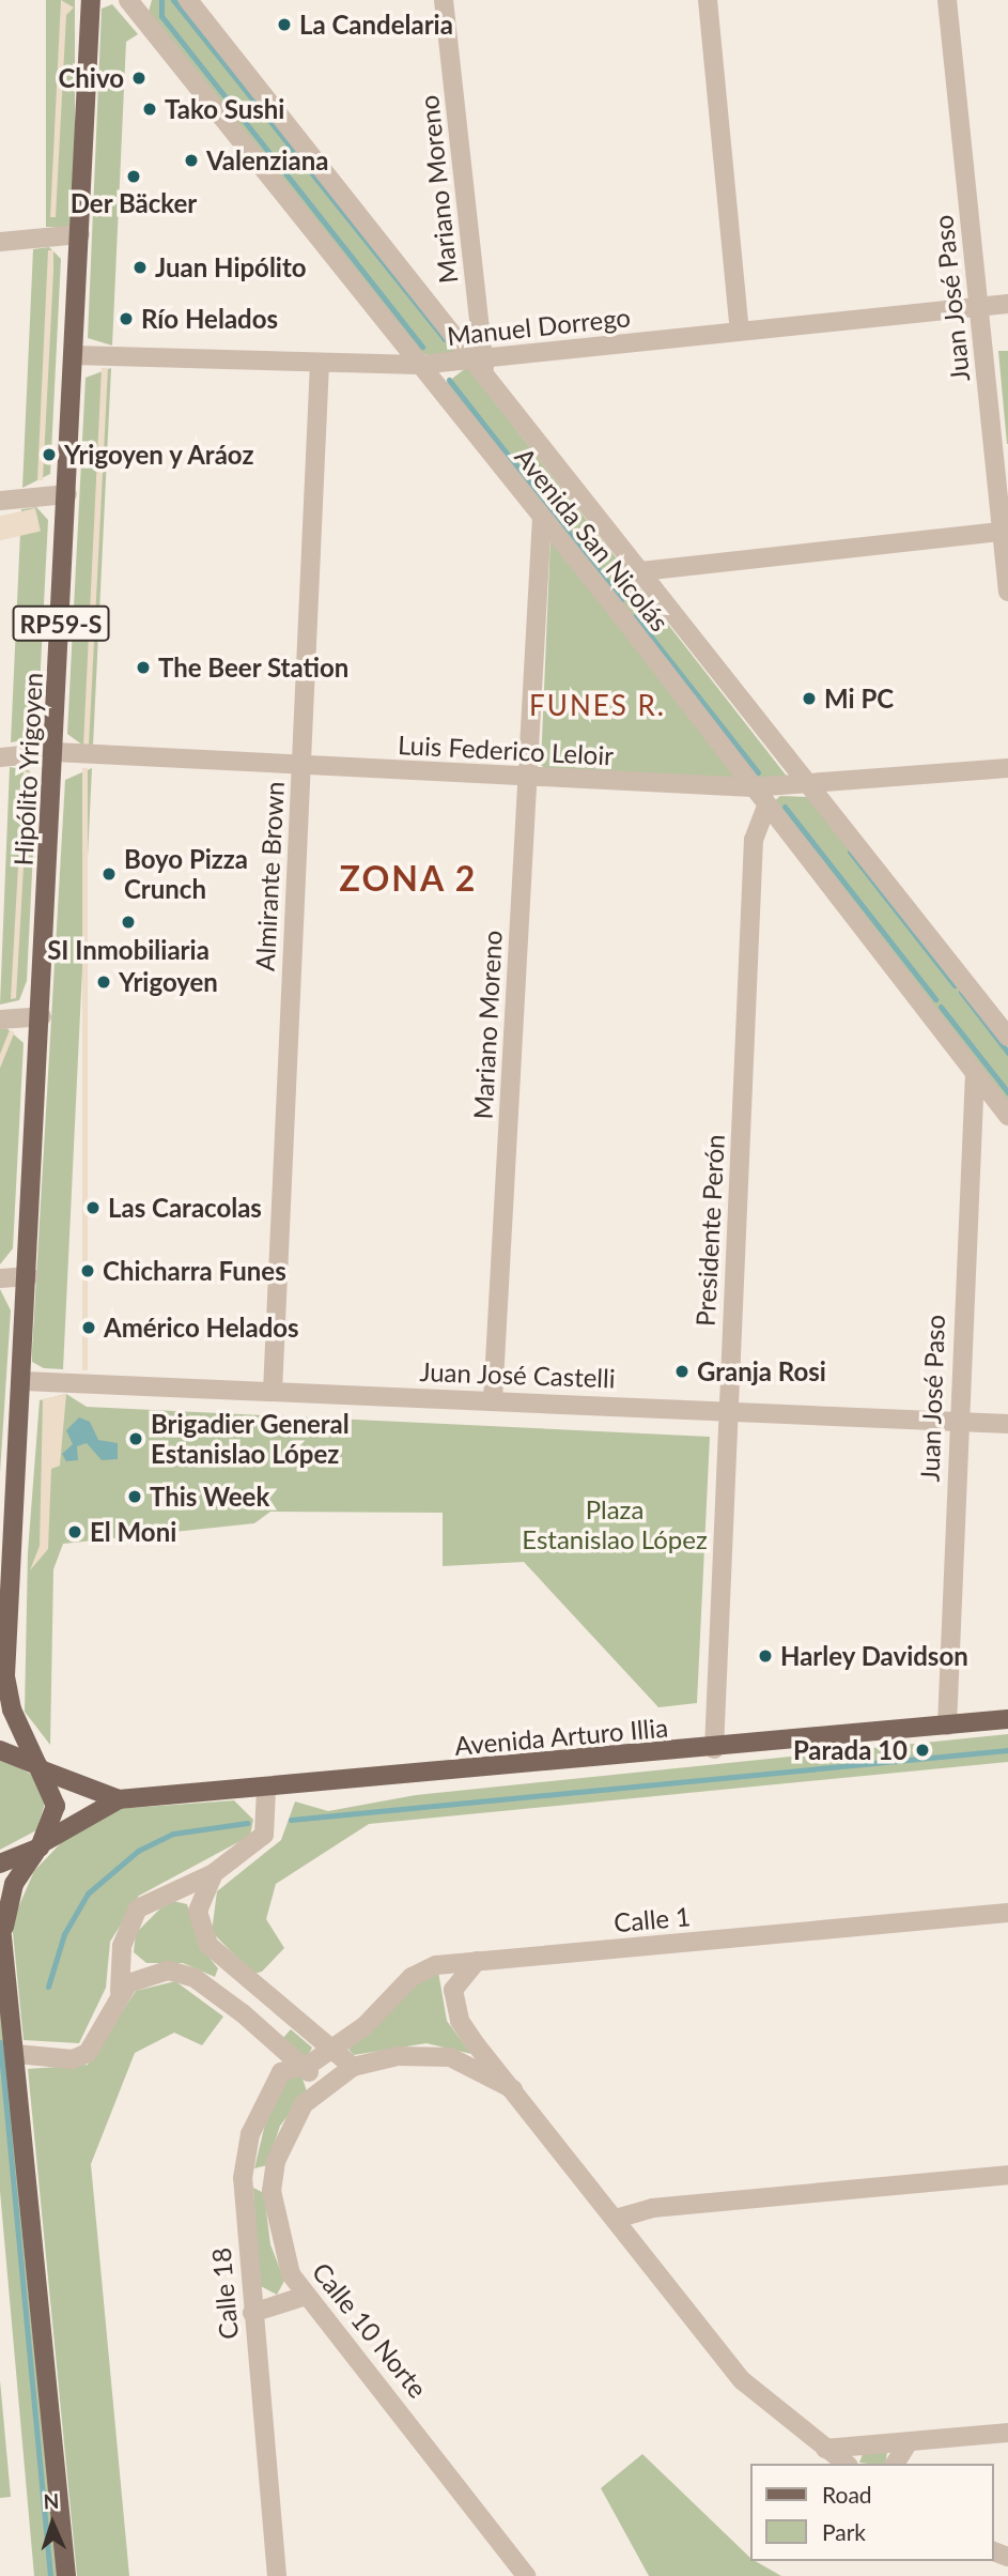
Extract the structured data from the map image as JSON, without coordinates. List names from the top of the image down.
{
  "streets": {
    "main road": ["RP59-S", "Hipólito Yrigoyen", "Avenida Arturo Illia"],
    "street": [
      "Mariano Moreno",
      "Juan José Paso",
      "Manuel Dorrego",
      "Avenida San Nicolás",
      "Luis Federico Leloir",
      "Almirante Brown",
      "Presidente Perón",
      "Juan José Castelli",
      "Calle 1",
      "Calle 18",
      "Calle 10 Norte"
    ]
  },
  "crossings": [
    ["Mariano Moreno", "Manuel Dorrego"],
    ["Mariano Moreno", "Avenida San Nicolás"],
    ["Mariano Moreno", "Luis Federico Leloir"],
    ["Mariano Moreno", "Juan José Castelli"],
    ["Juan José Paso", "Manuel Dorrego"],
    ["Juan José Paso", "Avenida San Nicolás"],
    ["Juan José Paso", "Juan José Castelli"],
    ["Juan José Paso", "Avenida Arturo Illia"],
    ["Manuel Dorrego", "Avenida San Nicolás"],
    ["Manuel Dorrego", "Hipólito Yrigoyen"],
    ["Manuel Dorrego", "Almirante Brown"],
    ["Avenida San Nicolás", "Luis Federico Leloir"],
    ["Avenida San Nicolás", "Presidente Perón"],
    ["RP59-S", "Hipólito Yrigoyen"],
    ["RP59-S", "Avenida Arturo Illia"],
    ["Luis Federico Leloir", "Hipólito Yrigoyen"],
    ["Luis Federico Leloir", "Almirante Brown"],
    ["Hipólito Yrigoyen", "Juan José Castelli"],
    ["Hipólito Yrigoyen", "Avenida Arturo Illia"],
    ["Almirante Brown", "Juan José Castelli"],
    ["Presidente Perón", "Juan José Castelli"],
    ["Presidente Perón", "Avenida Arturo Illia"],
    ["Calle 1", "Calle 18"]
  ],
  "districts": ["FUNES R.", "ZONA 2"],
  "parks": ["Plaza Estanislao López"],
  "places": [
    "La Candelaria",
    "Chivo",
    "Tako Sushi",
    "Valenziana",
    "Der Bäcker",
    "Juan Hipólito",
    "Río Helados",
    "Yrigoyen y Aráoz",
    "The Beer Station",
    "Mi PC",
    "Boyo Pizza Crunch",
    "SI Inmobiliaria",
    "Yrigoyen",
    "Las Caracolas",
    "Chicharra Funes",
    "Américo Helados",
    "Granja Rosi",
    "Brigadier General Estanislao López",
    "This Week",
    "El Moni",
    "Harley Davidson",
    "Parada 10"
  ],
  "legend": ["Road", "Park"],
  "north": "top"
}
